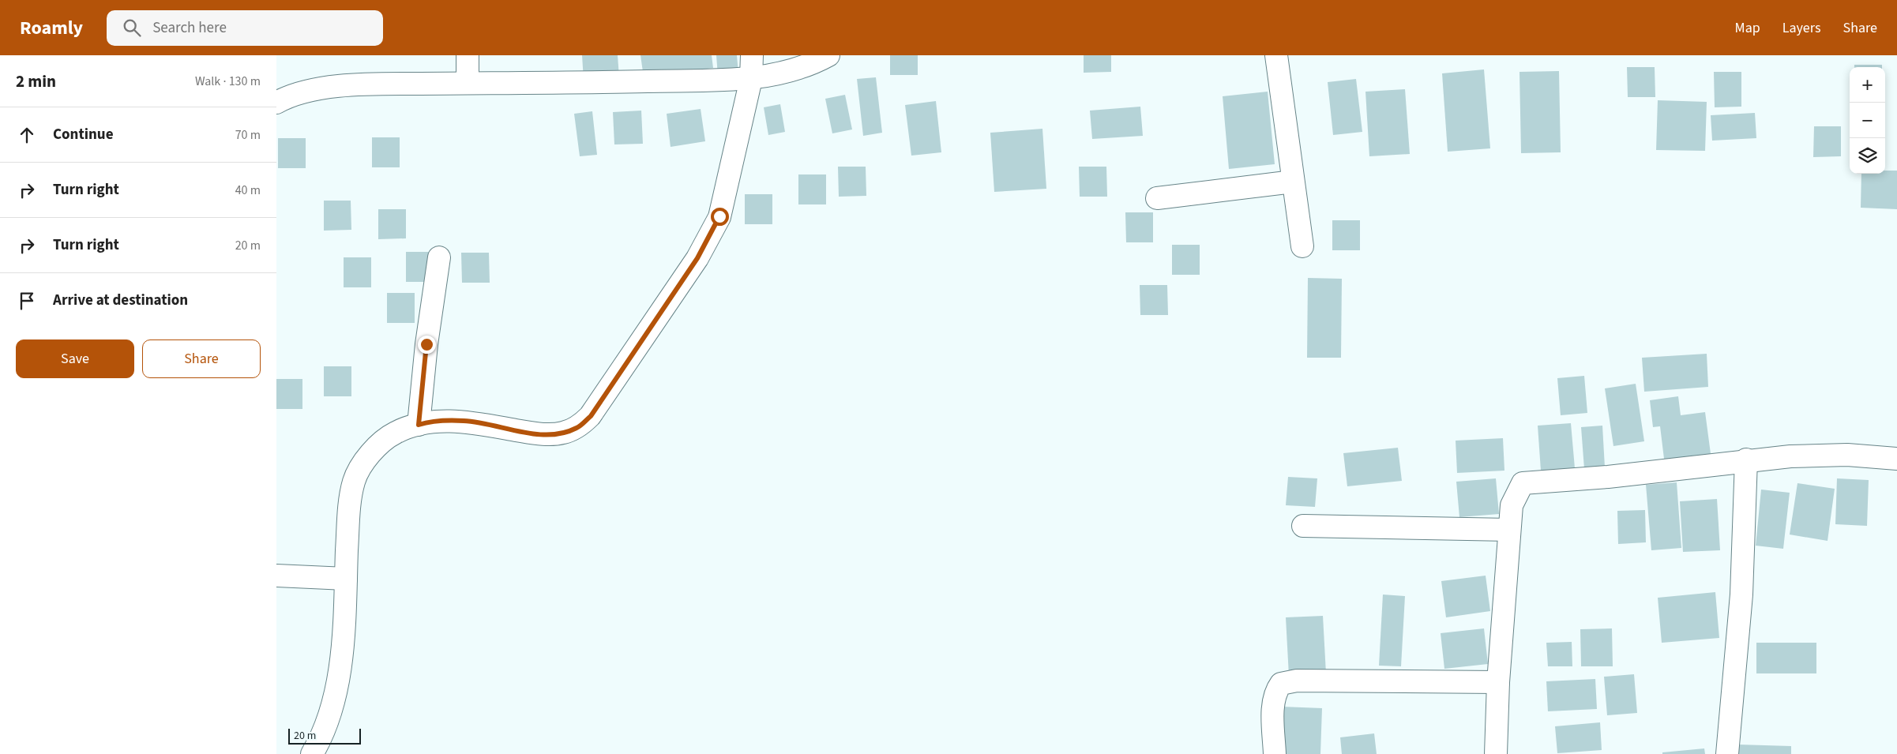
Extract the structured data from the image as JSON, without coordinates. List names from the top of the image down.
{
  "scale_bar": "20 m",
  "page": {
    "header": "Roamly",
    "search": "Search here",
    "nav": ["Map", "Layers", "Share"],
    "heading": ["2 min", "Walk · 130 m"],
    "map_buttons": ["+", "−"],
    "list": [
      ["Continue", "70 m"],
      ["Turn right", "40 m"],
      ["Turn right", "20 m"],
      "Arrive at destination"
    ],
    "buttons": ["Save", "Share"],
    "scale": "20 m"
  }
}
